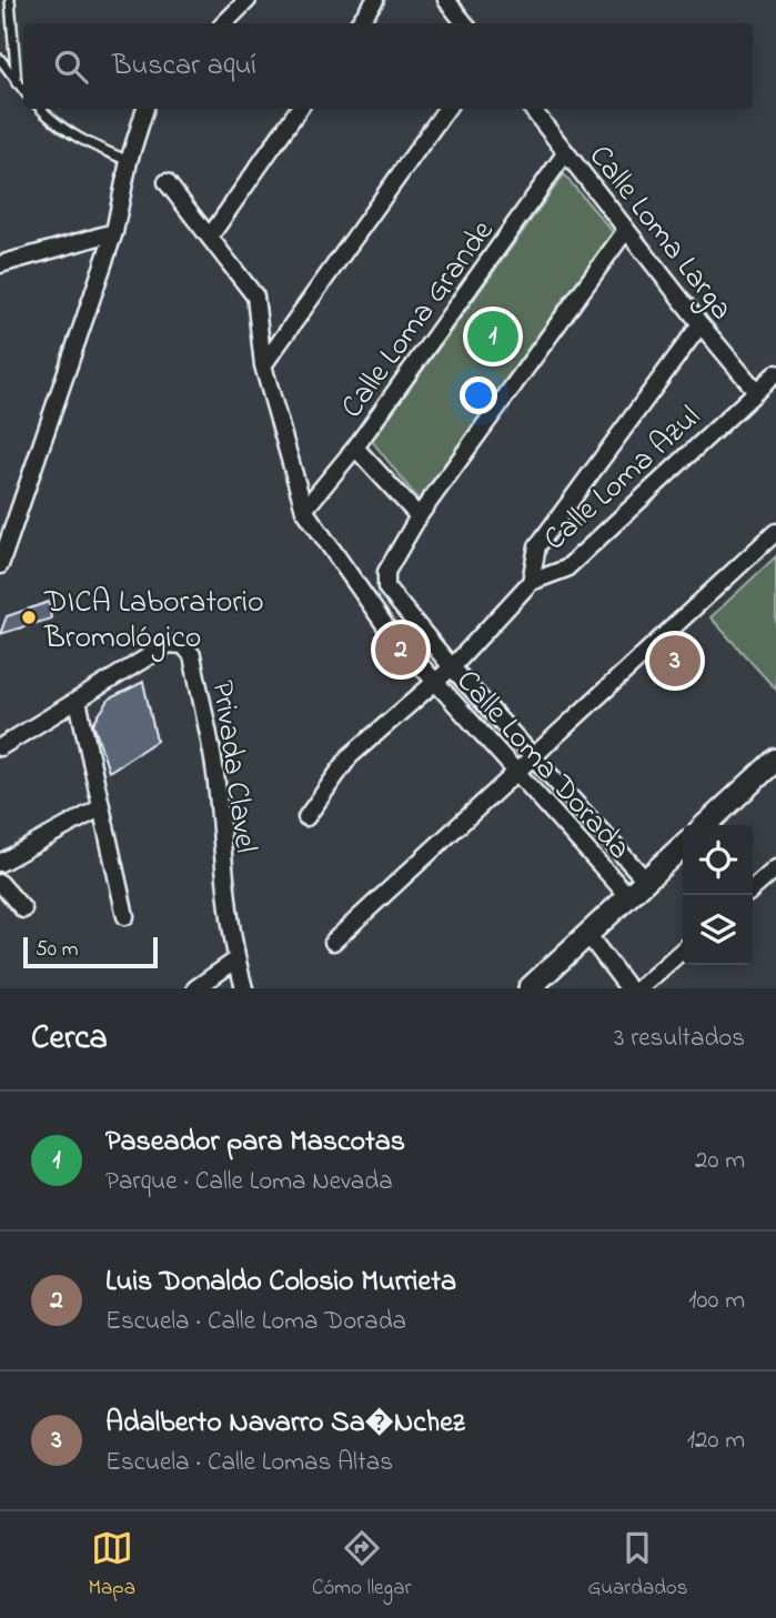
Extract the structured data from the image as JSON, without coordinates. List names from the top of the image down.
{
  "streets": {
    "street": [
      "Calle Loma Larga",
      "Calle Loma Grande",
      "Calle Loma Azul",
      "Calle Loma Dorada",
      "Privada Clavel"
    ]
  },
  "crossings": [
    ["Calle Loma Larga", "Calle Loma Grande"],
    ["Calle Loma Larga", "Calle Loma Azul"],
    ["Calle Loma Grande", "Calle Loma Dorada"],
    ["Calle Loma Azul", "Calle Loma Dorada"]
  ],
  "places": ["DICA Laboratorio Bromológico"],
  "scale_bar": "50 m",
  "page": {
    "search": "Buscar aquí",
    "pins": ["1", "2", "3"],
    "scale": "50 m",
    "heading": ["Cerca", "3 resultados"],
    "list": [
      {
        "mark": "1",
        "name": "Paseador para Mascotas",
        "note": "Parque · Calle Loma Nevada",
        "value": "20 m"
      },
      {
        "mark": "2",
        "name": "Luis Donaldo Colosio Murrieta",
        "note": "Escuela · Calle Loma Dorada",
        "value": "100 m"
      },
      {
        "mark": "3",
        "name": "Adalberto Navarro Sa�Nchez",
        "note": "Escuela · Calle Lomas Altas",
        "value": "120 m"
      }
    ],
    "nav": ["Mapa", "Cómo llegar", "Guardados"]
  }
}
